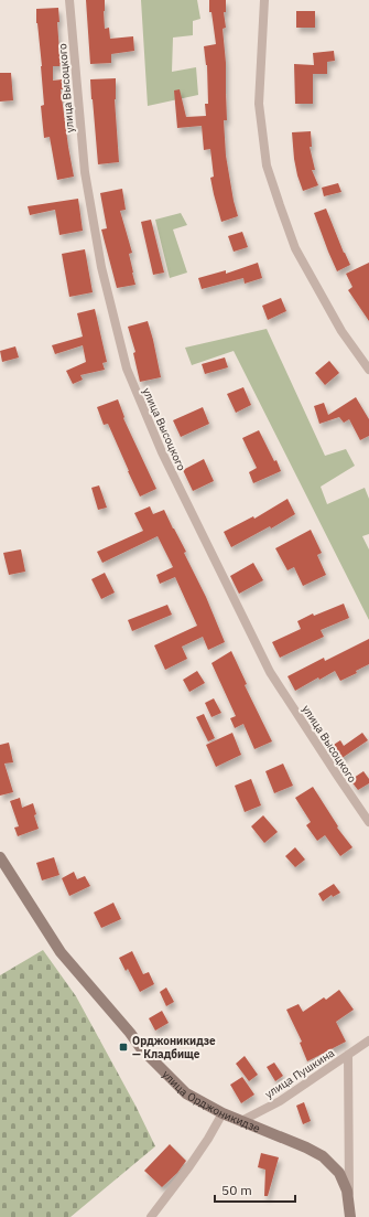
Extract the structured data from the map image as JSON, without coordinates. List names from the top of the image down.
{
  "streets": {
    "main road": ["улица Орджоникидзе"],
    "street": ["улица Высоцкого", "улица Пушкина"]
  },
  "crossings": [
    ["улица Пушкина", "улица Орджоникидзе"]
  ],
  "places": {
    "transit": ["Орджоникидзе — Кладбище"]
  },
  "scale_bar": "50 m"
}
